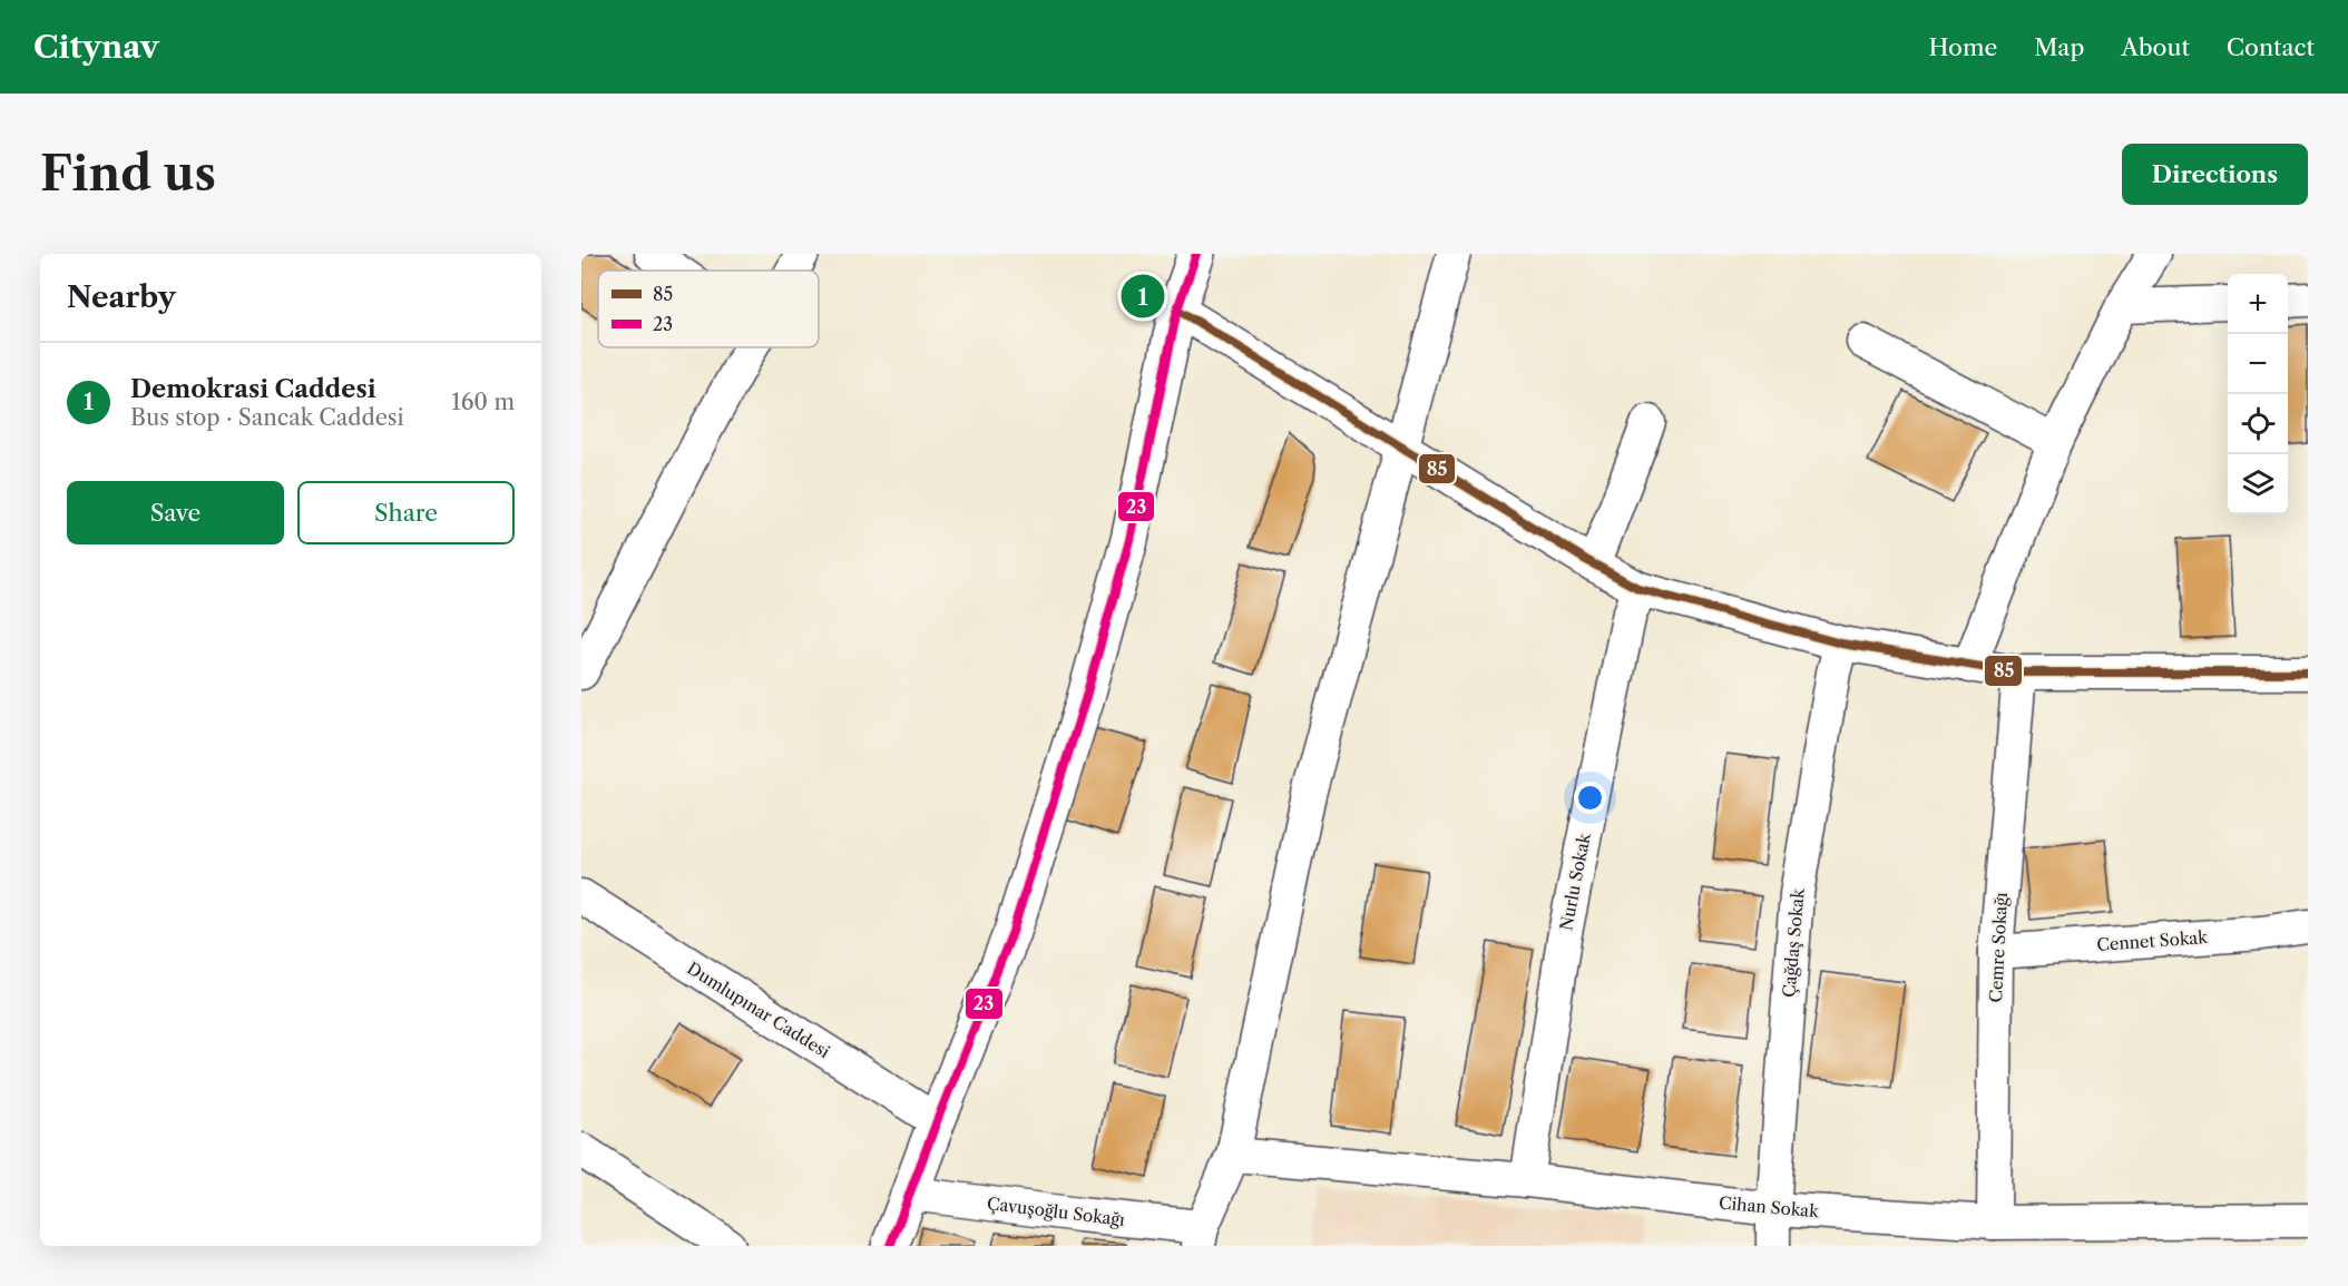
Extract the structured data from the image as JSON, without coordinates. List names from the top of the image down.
{
  "streets": {
    "street": [
      "Nurlu Sokak",
      "Cennet Sokak",
      "Çağdaş Sokak",
      "Cemre Sokağı",
      "Dumlupınar Caddesi",
      "Cihan Sokak",
      "Çavuşoğlu Sokağı"
    ]
  },
  "crossings": [
    ["Nurlu Sokak", "Cihan Sokak"],
    ["Cennet Sokak", "Cemre Sokağı"],
    ["Çağdaş Sokak", "Cihan Sokak"],
    ["Cemre Sokağı", "Cihan Sokak"]
  ],
  "lines": ["transit line 23", "transit line 85"],
  "legend": ["85", "23"],
  "page": {
    "header": "Citynav",
    "nav": [
      "Home",
      "Map",
      "About",
      "Contact"
    ],
    "buttons": [
      "Directions",
      ["Save", "Share"]
    ],
    "title": "Find us",
    "heading": "Nearby",
    "pins": "1",
    "map_buttons": ["+", "−"],
    "list": [
      {
        "mark": "1",
        "name": "Demokrasi Caddesi",
        "note": "Bus stop · Sancak Caddesi",
        "value": "160 m"
      }
    ]
  }
}
